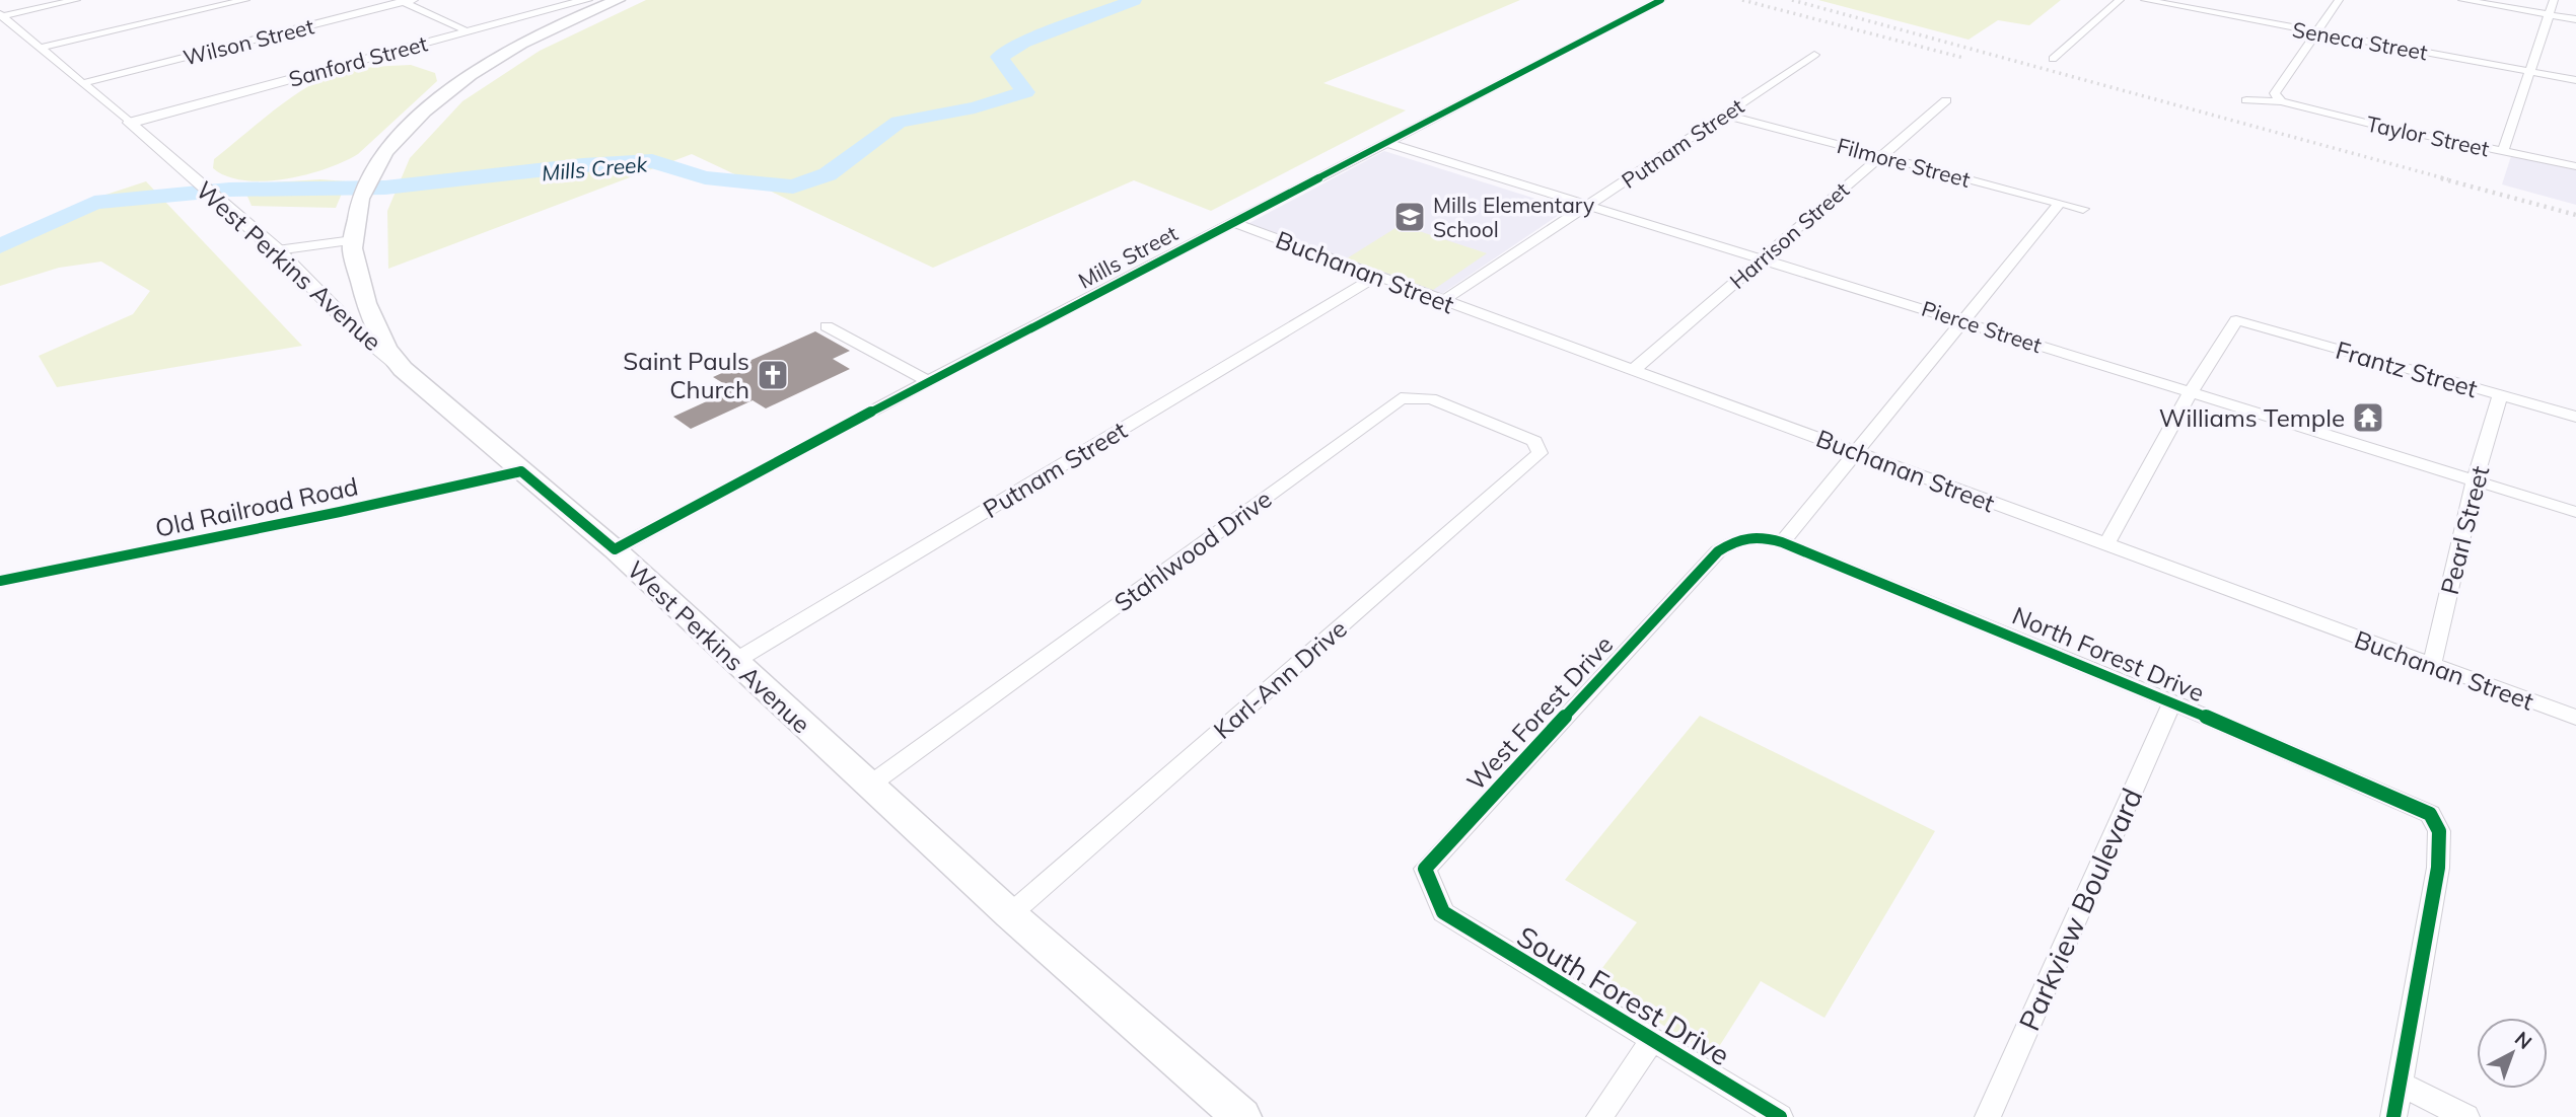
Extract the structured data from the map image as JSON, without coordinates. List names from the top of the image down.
{
  "streets": {
    "main road": ["West Perkins Avenue"],
    "street": [
      "Seneca Street",
      "Wilson Street",
      "Sanford Street",
      "Taylor Street",
      "Putnam Street",
      "Filmore Street",
      "Harrison Street",
      "Mills Street",
      "Buchanan Street",
      "Pierce Street",
      "Frantz Street",
      "Old Railroad Road",
      "Pearl Street",
      "Stahlwood Drive",
      "North Forest Drive",
      "Karl-Ann Drive",
      "West Forest Drive",
      "Parkview Boulevard",
      "South Forest Drive"
    ]
  },
  "crossings": [
    ["Wilson Street", "West Perkins Avenue"],
    ["Sanford Street", "West Perkins Avenue"],
    ["Putnam Street", "Filmore Street"],
    ["Putnam Street", "West Perkins Avenue"],
    ["Putnam Street", "Buchanan Street"],
    ["Putnam Street", "Pierce Street"],
    ["Filmore Street", "Harrison Street"],
    ["Harrison Street", "Buchanan Street"],
    ["Harrison Street", "Pierce Street"],
    ["Mills Street", "West Perkins Avenue"],
    ["Mills Street", "Buchanan Street"],
    ["Mills Street", "Pierce Street"],
    ["West Perkins Avenue", "Old Railroad Road"],
    ["West Perkins Avenue", "Stahlwood Drive"],
    ["West Perkins Avenue", "Karl-Ann Drive"],
    ["Buchanan Street", "Pearl Street"],
    ["Pierce Street", "Frantz Street"],
    ["Pierce Street", "Pearl Street"],
    ["Frantz Street", "Pearl Street"],
    ["Stahlwood Drive", "Karl-Ann Drive"],
    ["North Forest Drive", "West Forest Drive"],
    ["North Forest Drive", "Parkview Boulevard"],
    ["West Forest Drive", "South Forest Drive"]
  ],
  "water": ["Mills Creek"],
  "places": {
    "school or university": ["Mills Elementary School"],
    "church": ["Saint Pauls Church"],
    "temple": ["Williams Temple"]
  },
  "north": "top right"
}
